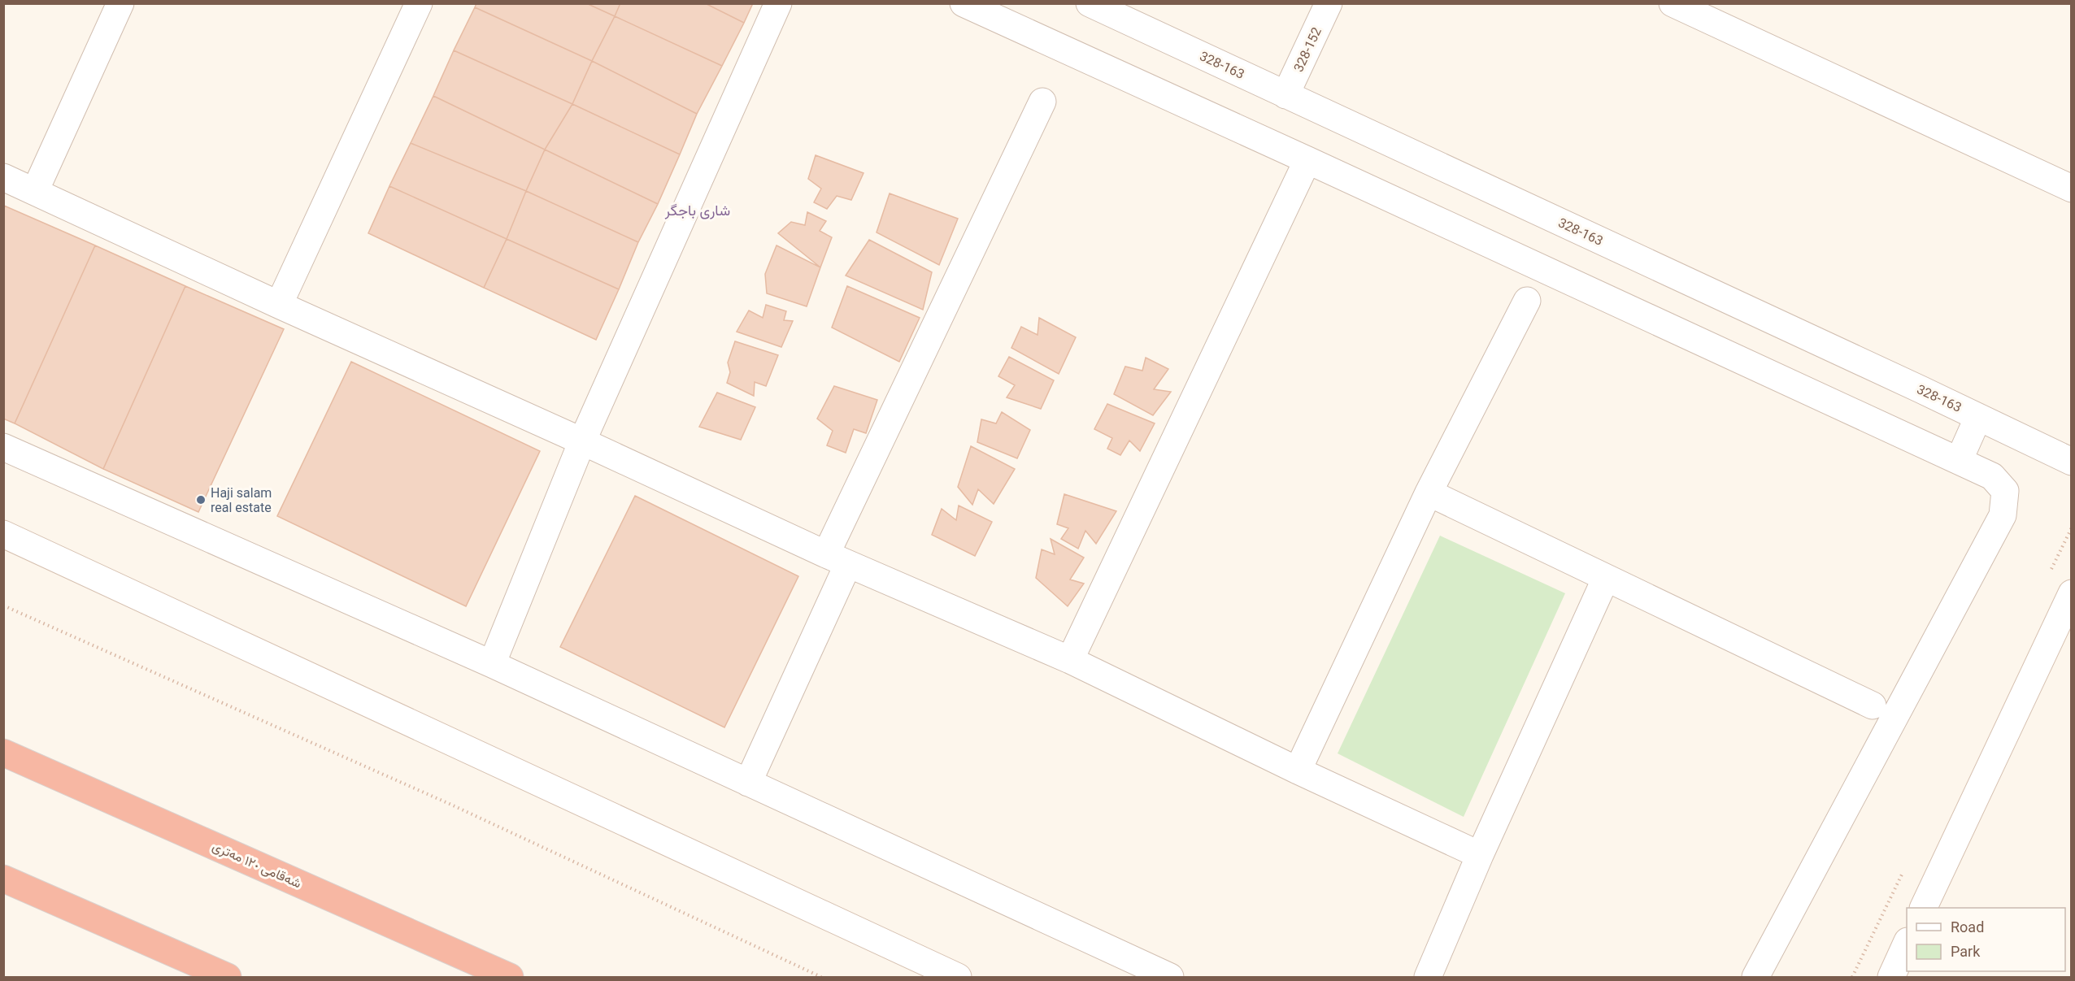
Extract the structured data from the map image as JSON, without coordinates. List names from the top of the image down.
{
  "streets": {
    "highway": ["شەقامی ١٢٠ مەتری"],
    "street": ["328-152", "328-163"]
  },
  "crossings": [
    ["328-152", "328-163"]
  ],
  "districts": ["شاری باجگر"],
  "places": ["Haji salam real estate"],
  "legend": ["Road", "Park"]
}
